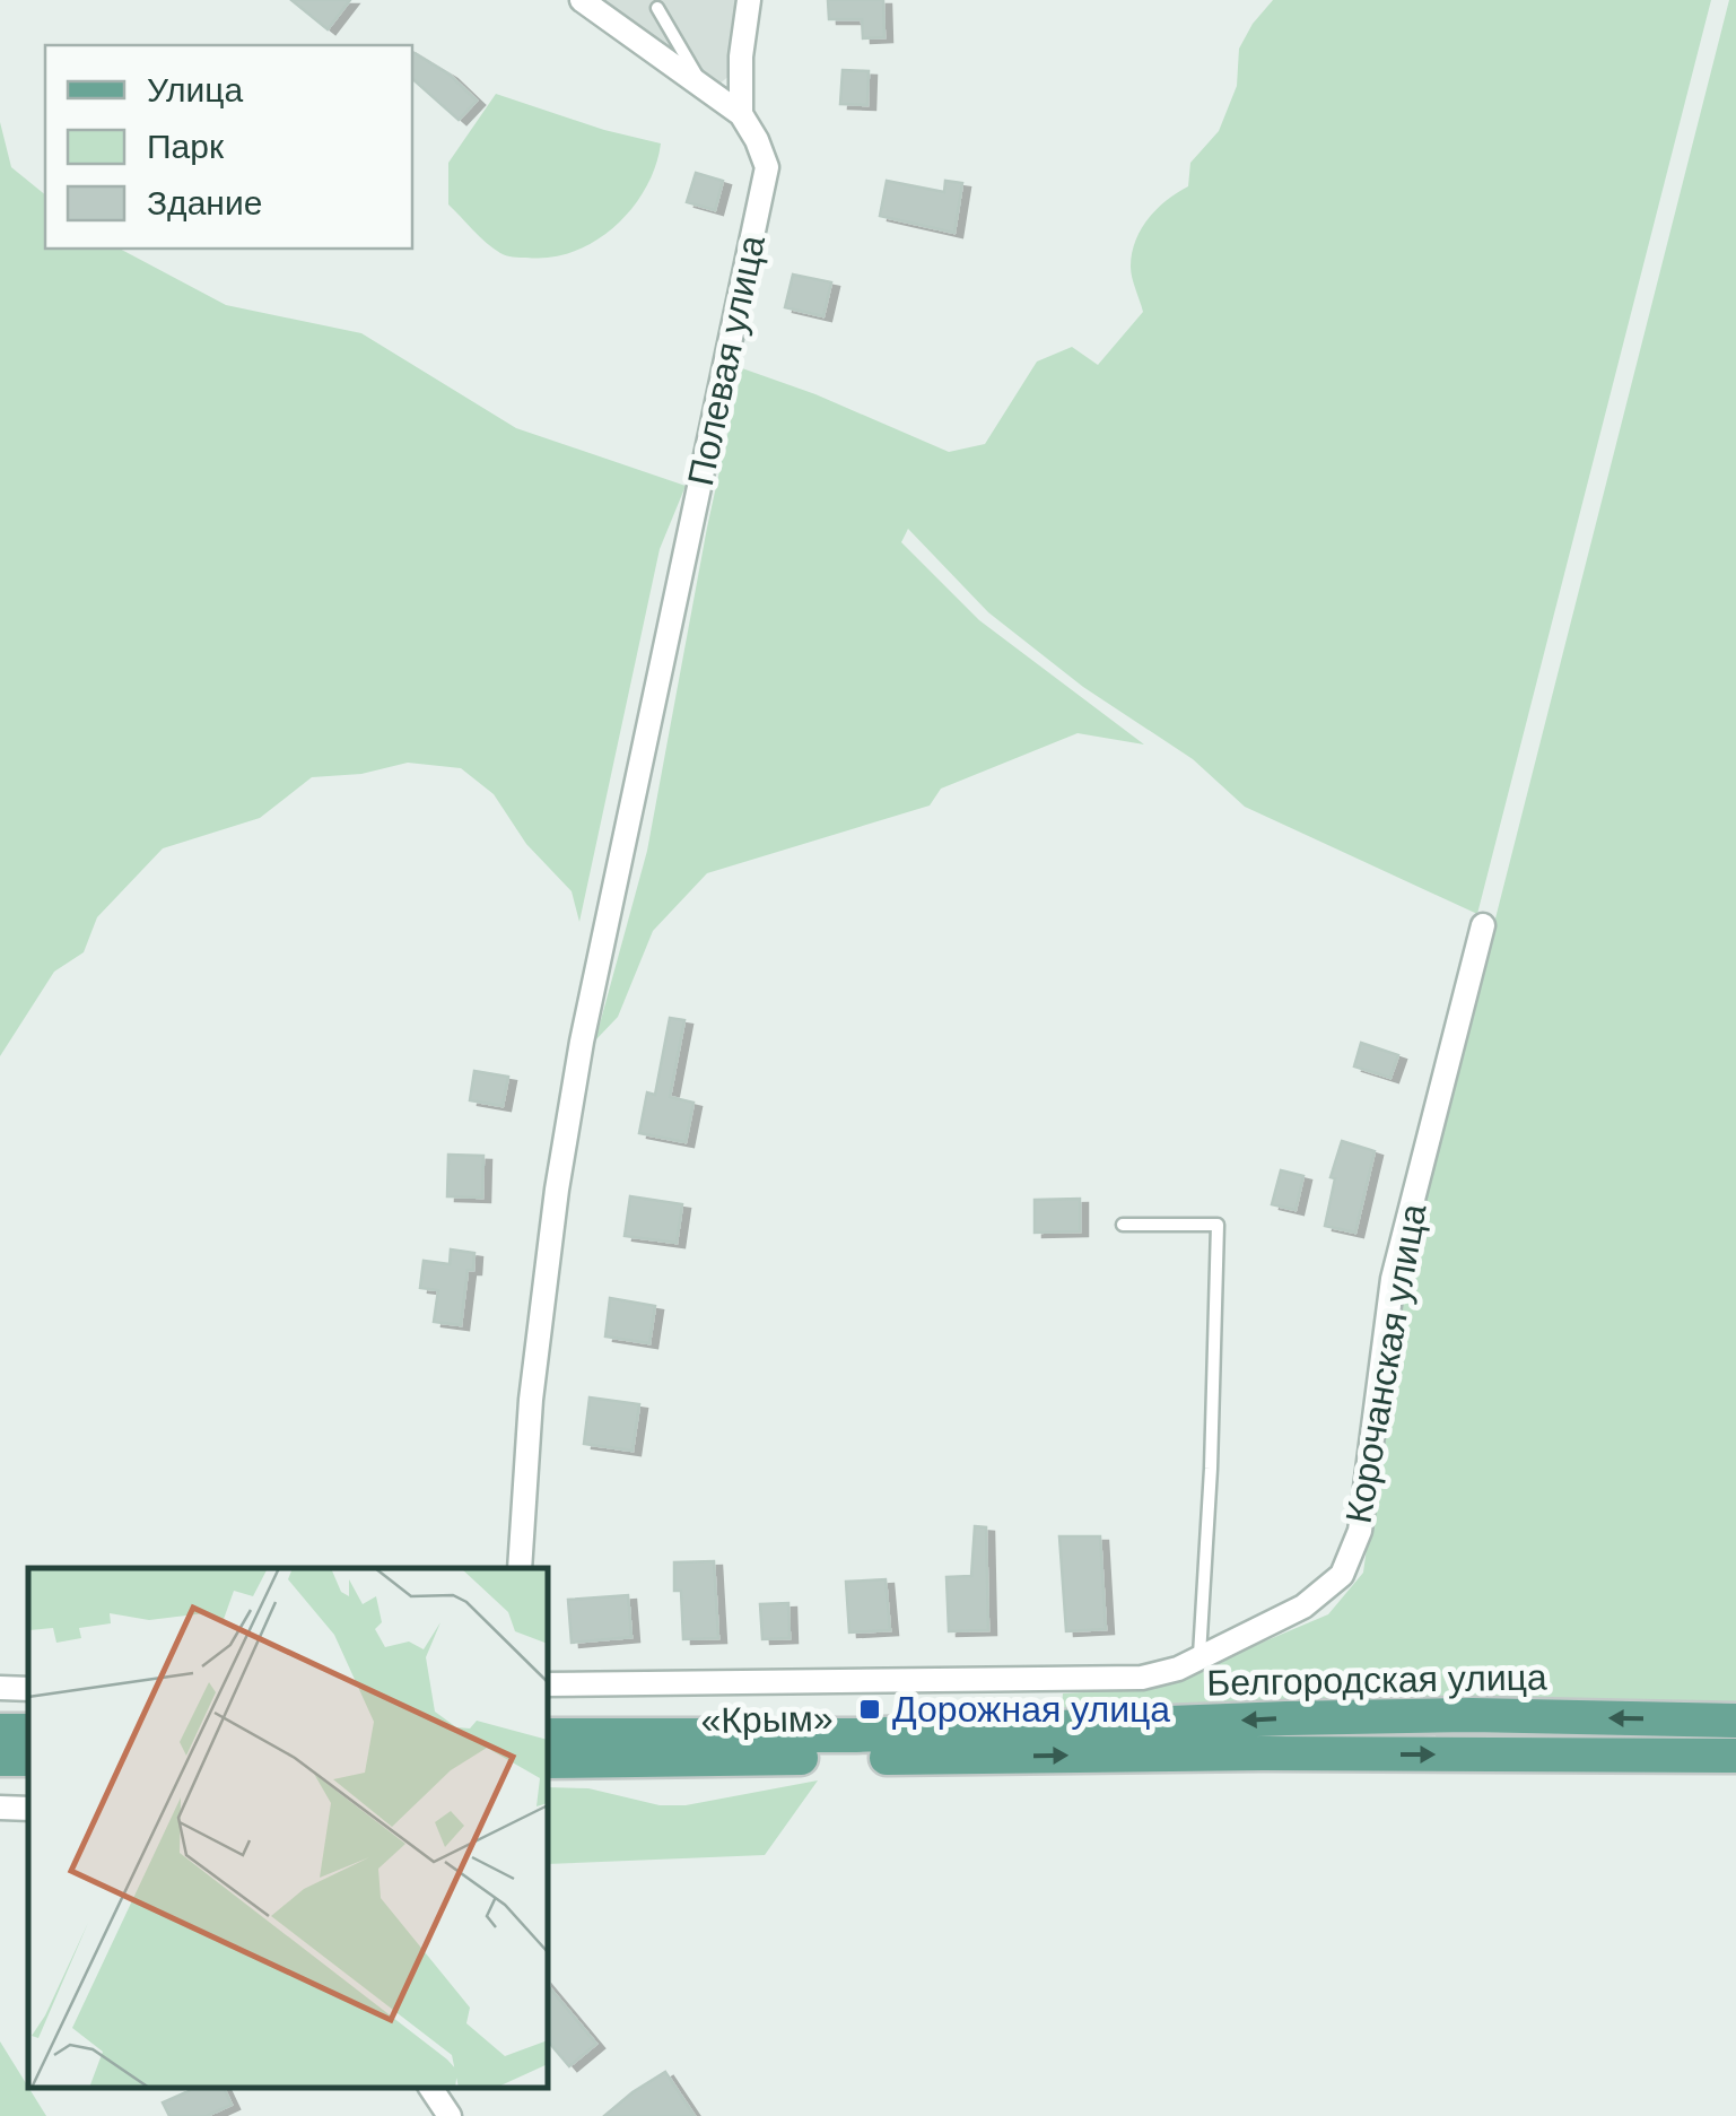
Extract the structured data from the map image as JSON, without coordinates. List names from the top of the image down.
{
  "streets": {
    "main road": ["Белгородская улица", "«Крым»"],
    "street": ["Полевая улица", "Корочанская улица"]
  },
  "one_way": ["Белгородская улица", "«Крым»"],
  "places": {
    "transit": ["Дорожная улица"]
  },
  "legend": ["Улица", "Парк", "Здание"]
}
